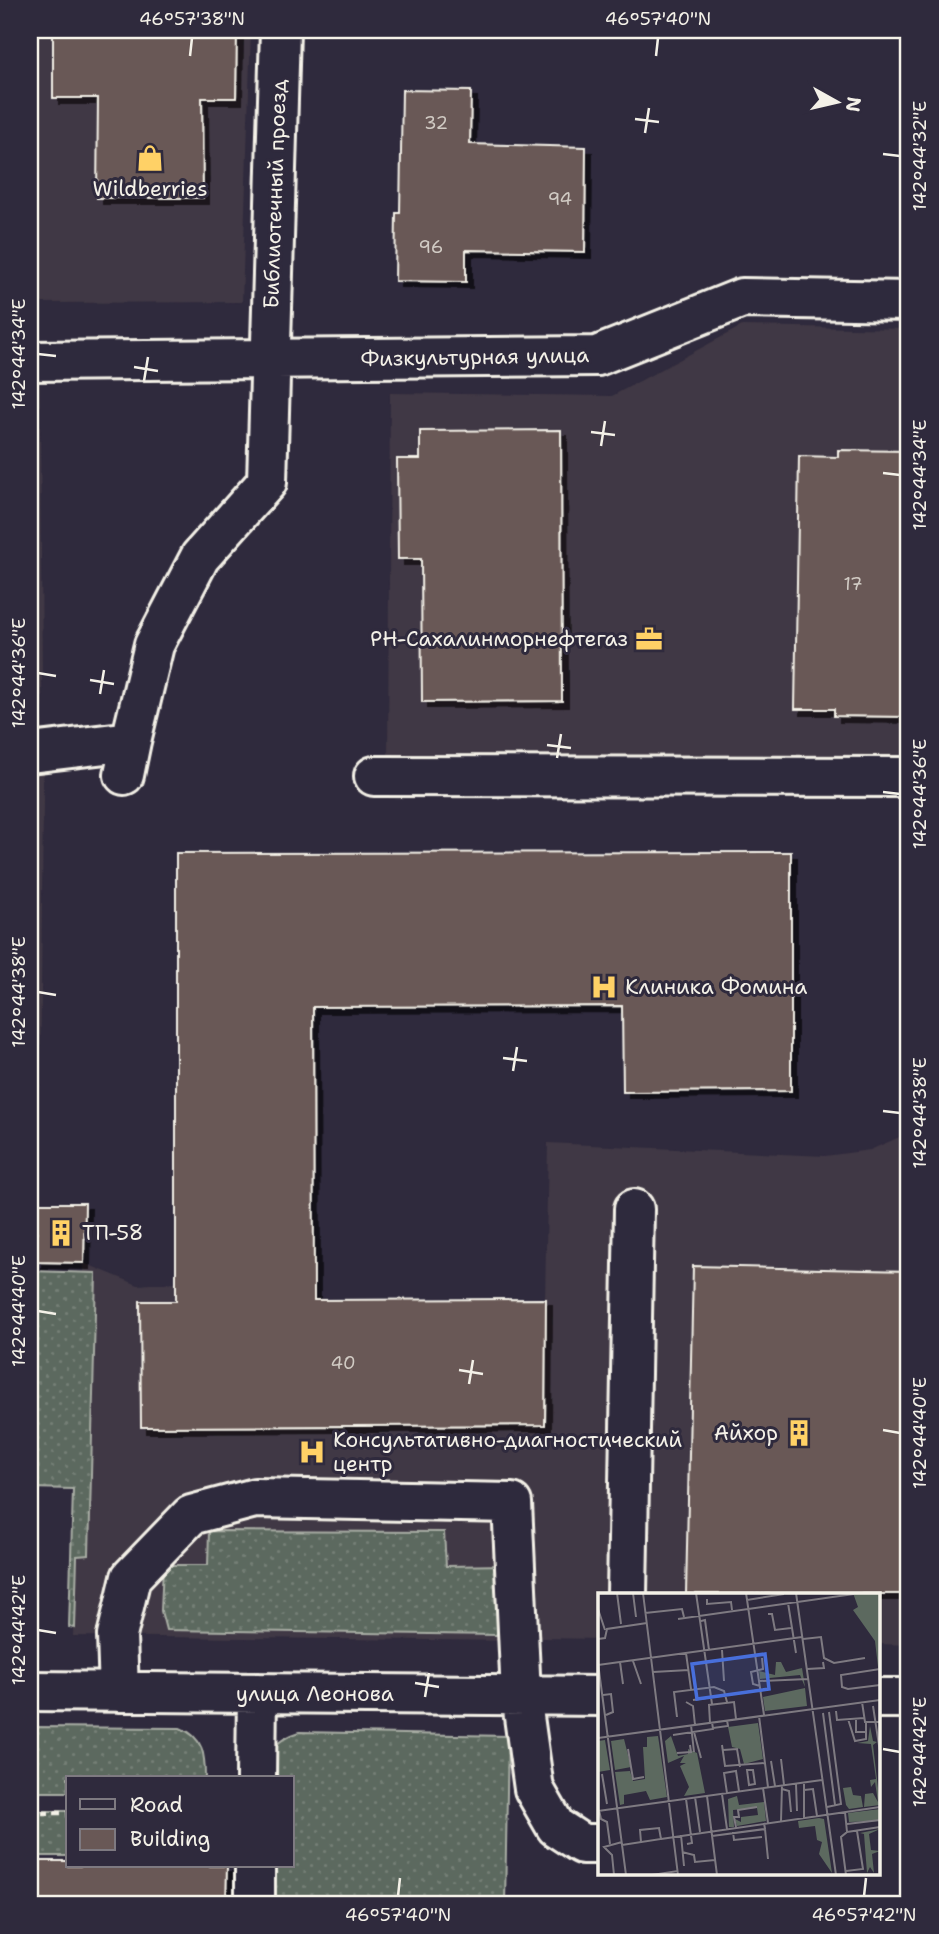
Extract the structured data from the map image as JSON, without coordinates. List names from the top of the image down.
{
  "streets": {
    "street": ["Библиотечный проезд", "Физкультурная улица", "улица Леонова"]
  },
  "crossings": [
    ["Библиотечный проезд", "Физкультурная улица"]
  ],
  "places": {
    "shop": ["Wildberries"],
    "office": ["РН-Сахалинморнефтегаз"],
    "hospital": ["Клиника Фомина", "Консультативно-диагностический центр"],
    "building": ["ТП-58", "Айхор"]
  },
  "house_numbers": [
    "32",
    "94",
    "96",
    "17",
    "40"
  ],
  "legend": ["Road", "Building"],
  "north": "right",
  "coordinates": [
    "46°57'38\"N",
    "46°57'40\"N",
    "142°44'32\"E",
    "142°44'34\"E",
    "142°44'36\"E",
    "142°44'38\"E",
    "142°44'40\"E",
    "142°44'42\"E",
    "46°57'42\"N"
  ]
}
